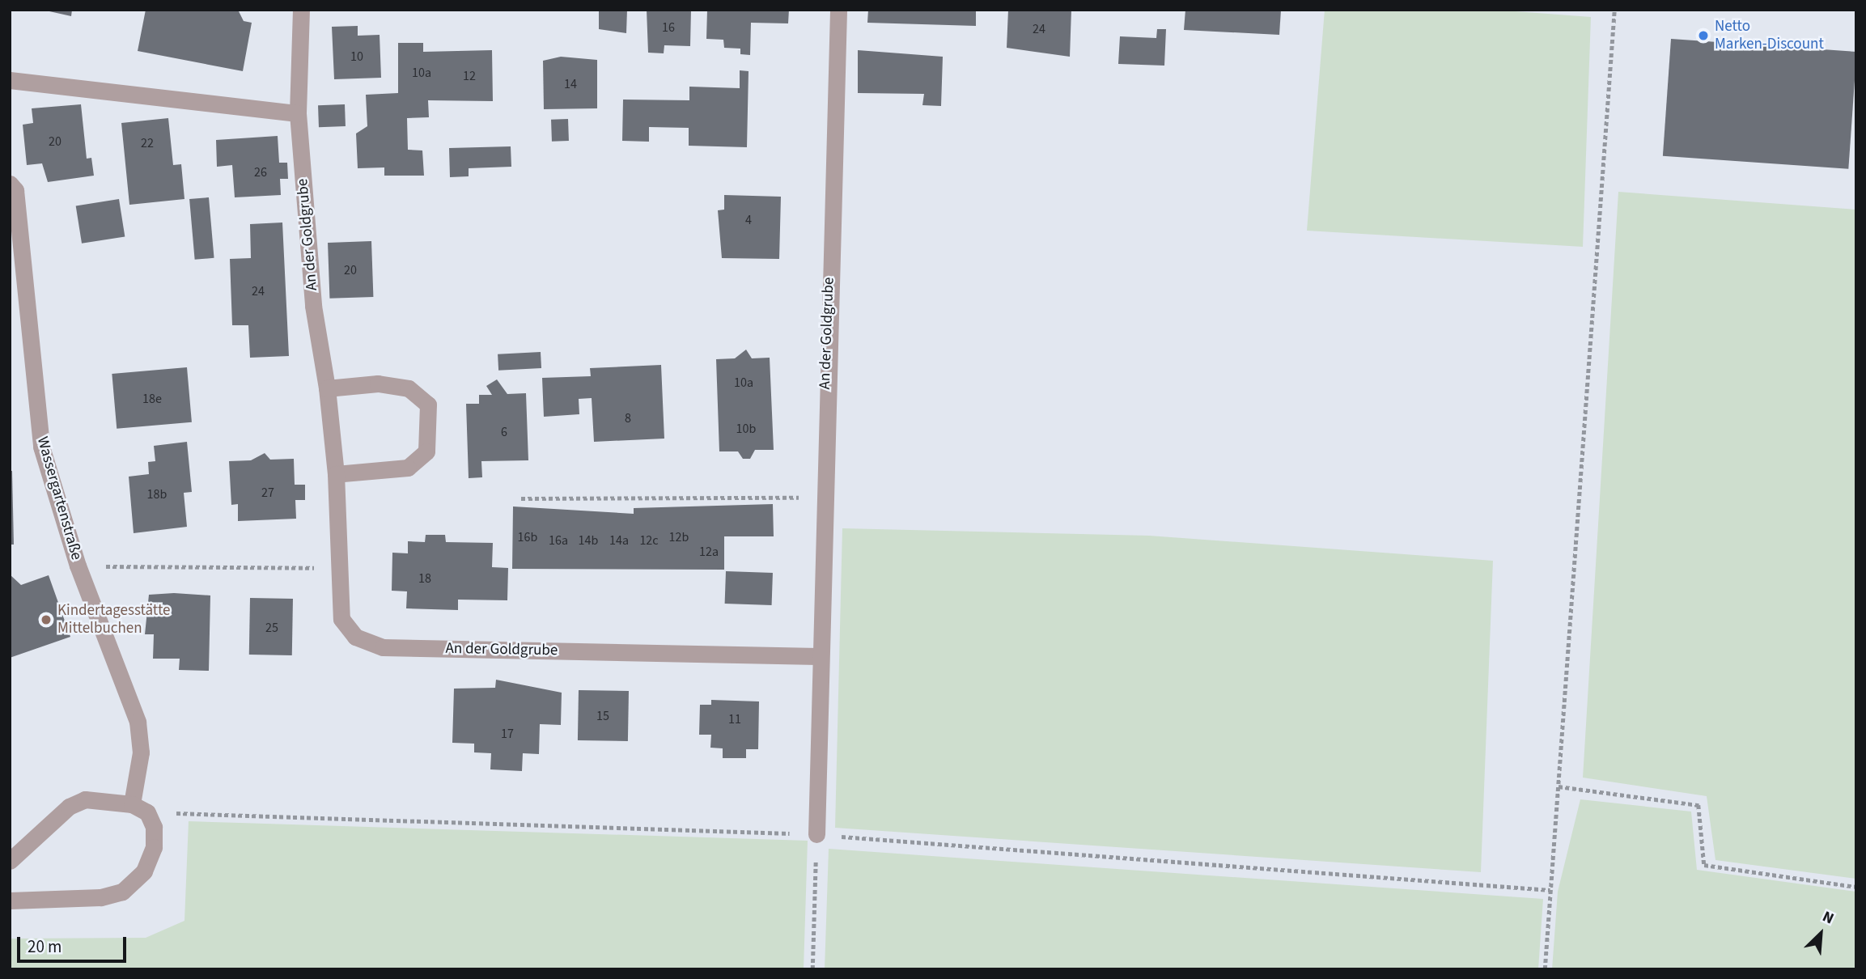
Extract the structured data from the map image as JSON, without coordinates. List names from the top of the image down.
{
  "streets": {
    "street": ["An der Goldgrube", "Wassergartenstraße"]
  },
  "places": ["Netto Marken-Discount", "Kindertagesstätte Mittelbuchen"],
  "house_numbers": [
    "16",
    "24",
    "10",
    "10a",
    "12",
    "14",
    "20",
    "22",
    "26",
    "4",
    "20",
    "24",
    "10a",
    "18e",
    "8",
    "10b",
    "6",
    "27",
    "18b",
    "16b",
    "12b",
    "16a",
    "14b",
    "14a",
    "12c",
    "12a",
    "18",
    "25",
    "15",
    "11",
    "17"
  ],
  "scale_bar": "20 m",
  "north": "top right"
}
